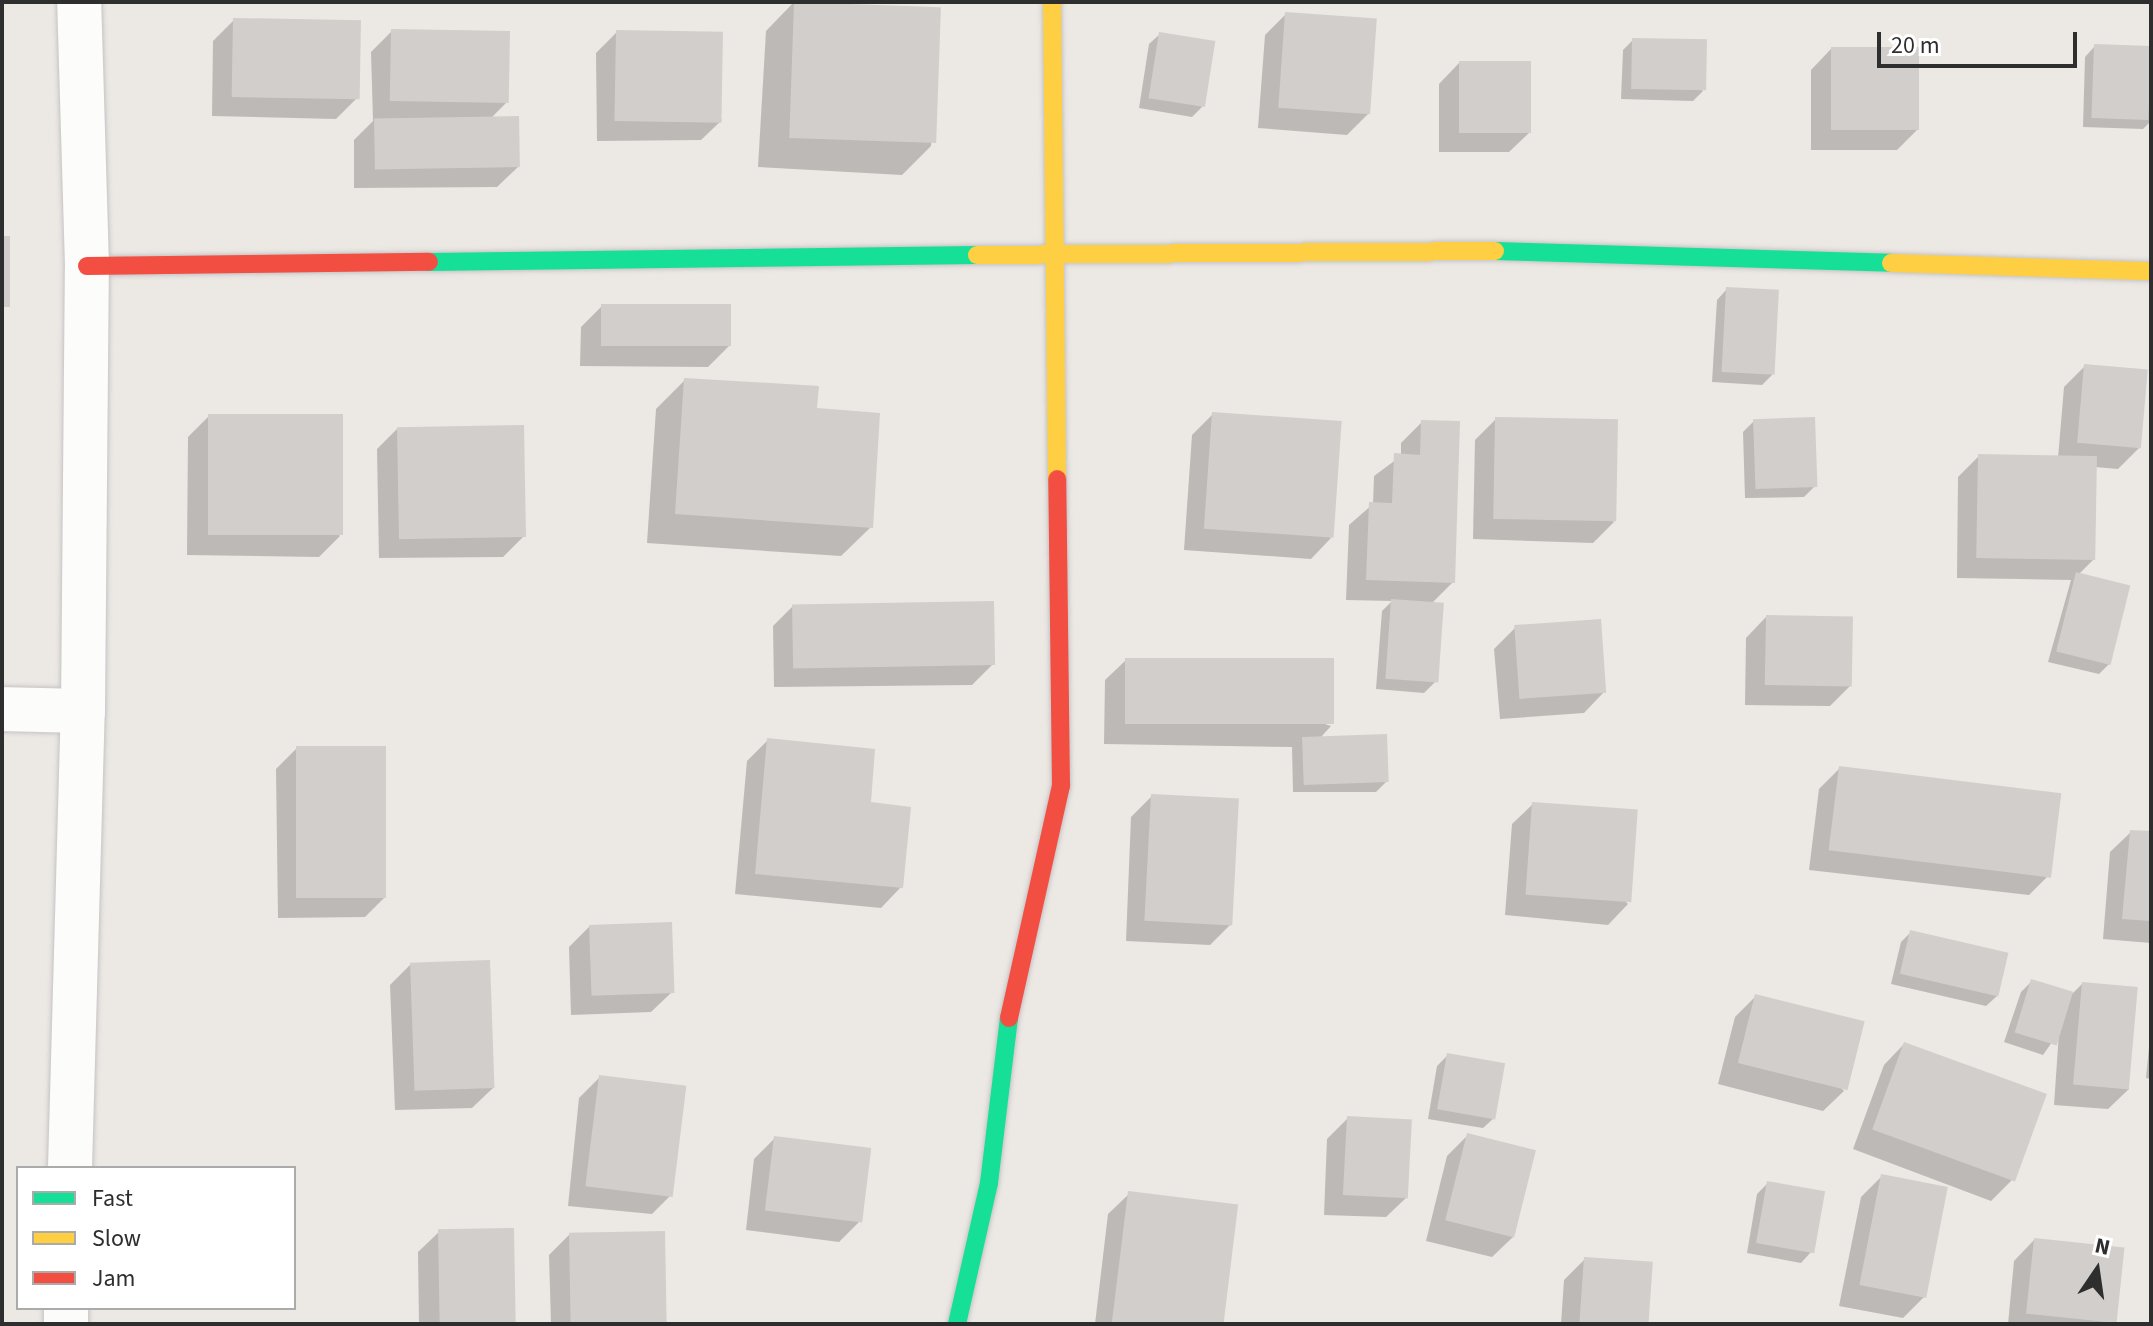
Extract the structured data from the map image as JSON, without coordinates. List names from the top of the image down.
{
  "legend": ["Fast", "Slow", "Jam"],
  "scale_bar": "20 m",
  "north": "top"
}
